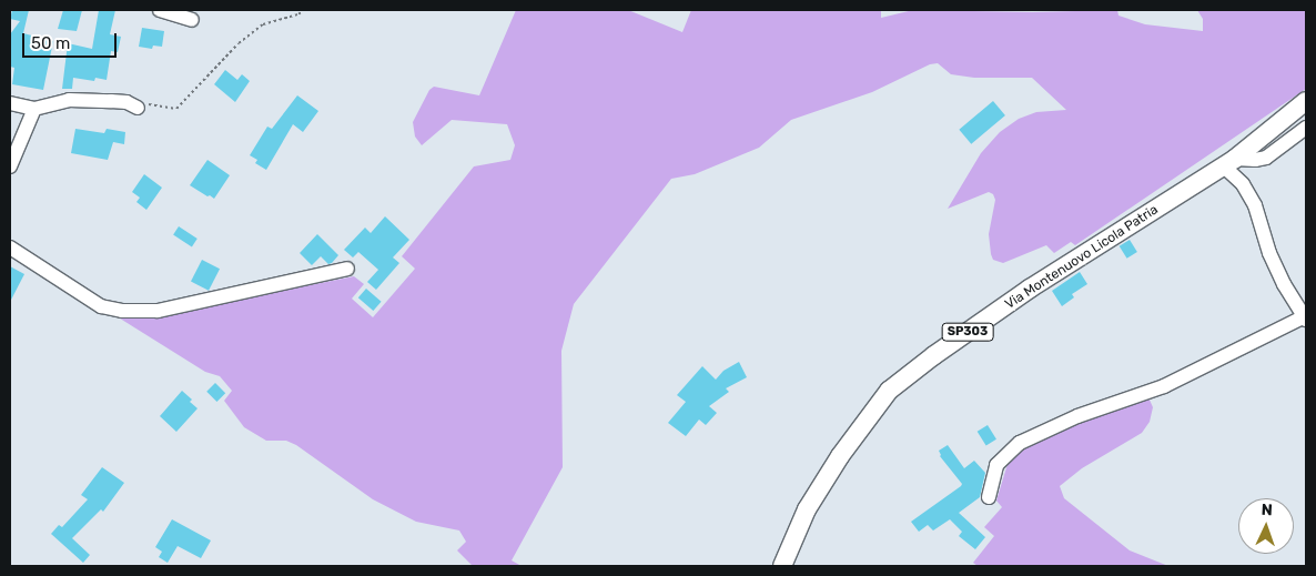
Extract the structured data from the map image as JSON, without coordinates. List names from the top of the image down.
{
  "streets": {
    "main road": ["Via Montenuovo Licola Patria", "SP303"]
  },
  "scale_bar": "50 m",
  "north": "top"
}
